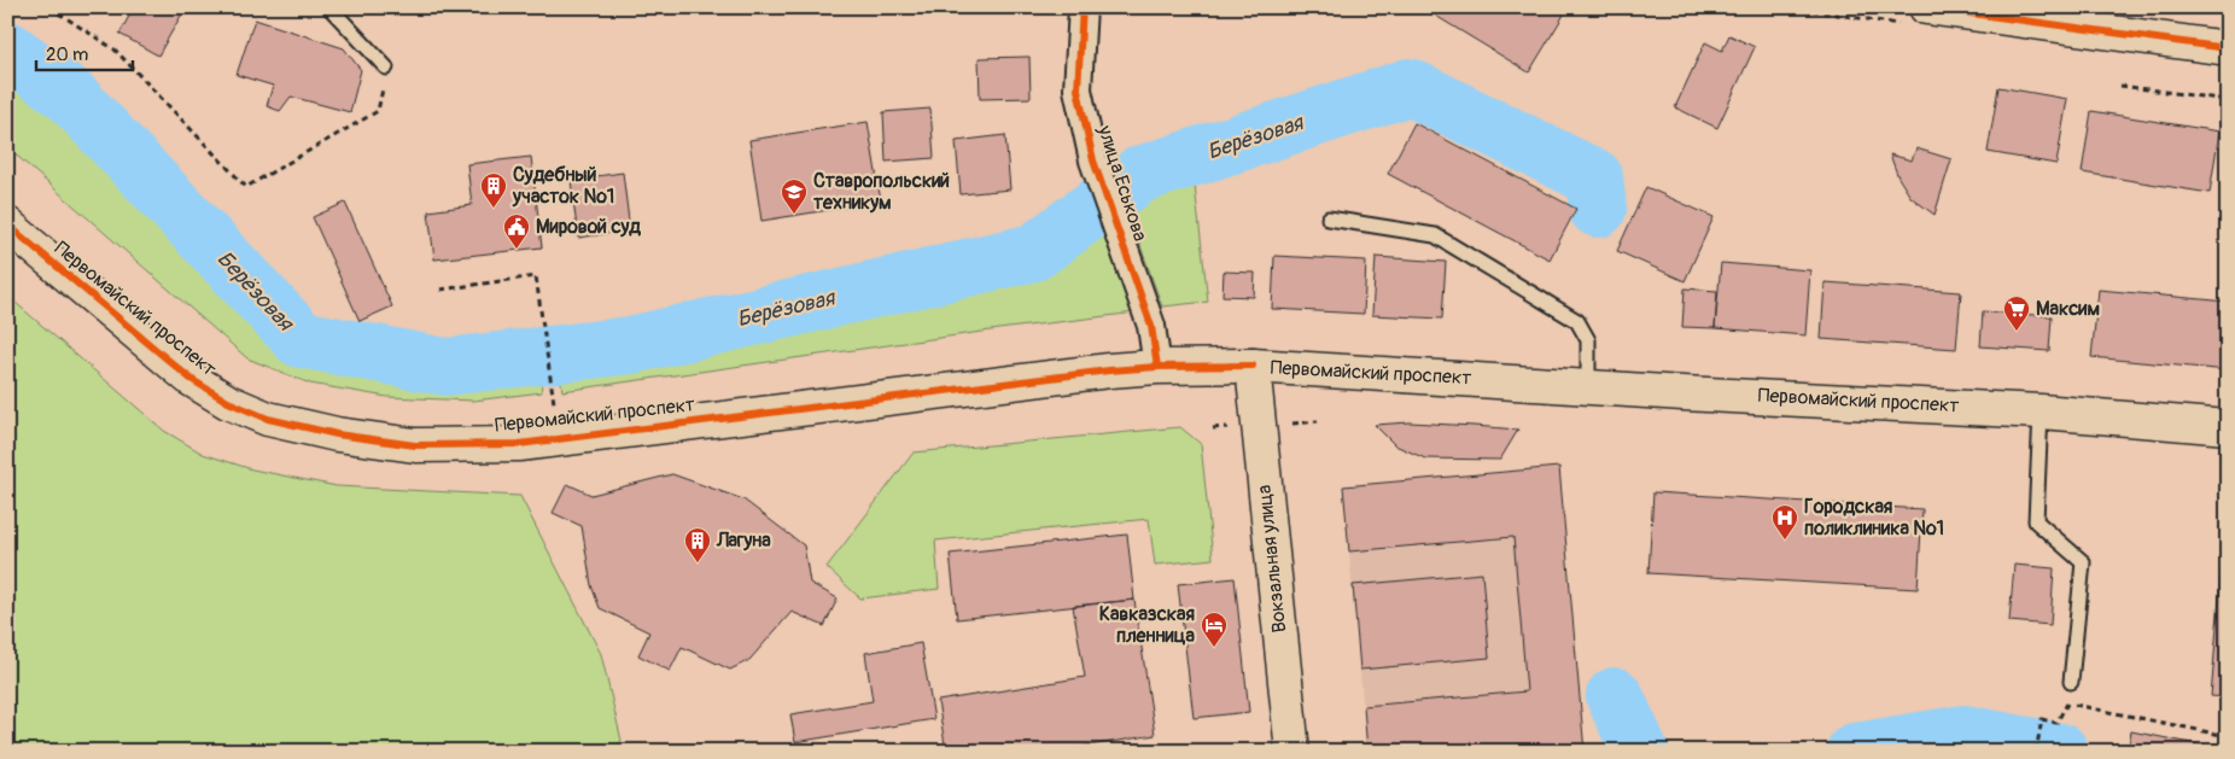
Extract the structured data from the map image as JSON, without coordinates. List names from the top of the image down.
{
  "streets": {
    "street": ["улица Еськова", "Первомайский проспект", "Вокзальная улица"]
  },
  "crossings": [
    ["улица Еськова", "Первомайский проспект"],
    ["Первомайский проспект", "Вокзальная улица"]
  ],
  "water": ["Берёзовая"],
  "places": {
    "building": ["Судебный участок №1", "Лагуна"],
    "school or university": ["Ставропольский техникум"],
    "public building": ["Мировой суд"],
    "supermarket": ["Максим"],
    "hospital": ["Городская поликлиника №1"],
    "hotel": ["Кавказская пленница"]
  },
  "scale_bar": "20 m"
}
